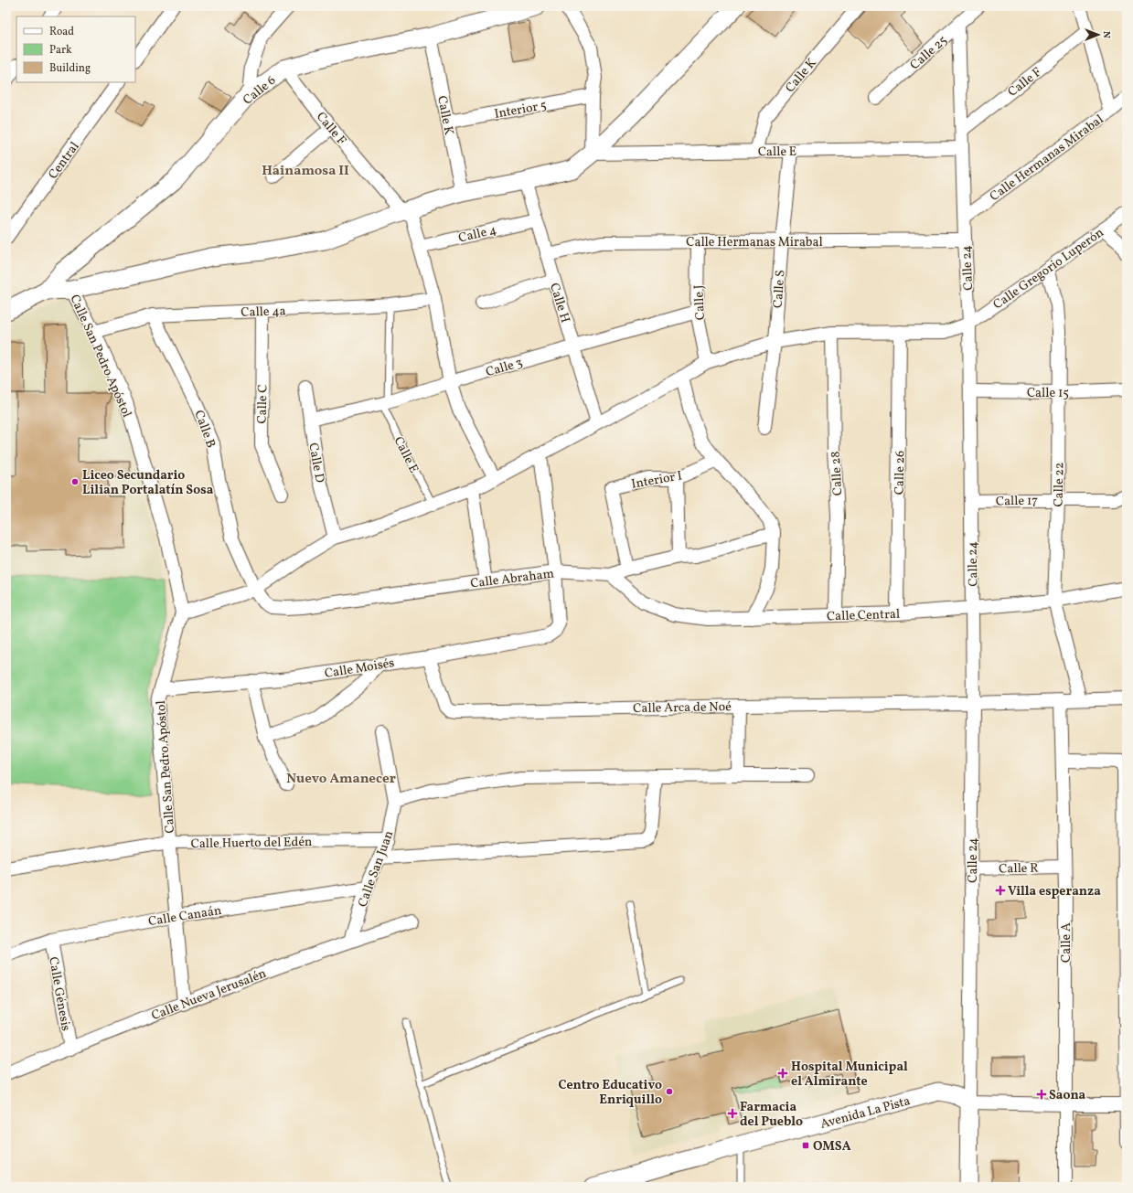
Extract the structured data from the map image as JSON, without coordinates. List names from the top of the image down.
{
  "streets": {
    "street": [
      "Calle 25",
      "Calle K",
      "Calle F",
      "Calle 6",
      "Interior 5",
      "Calle E",
      "Calle Hermanas Mirabal",
      "Central",
      "Calle 4",
      "Calle 24",
      "Calle Gregorio Luperón",
      "Calle S",
      "Calle H",
      "Calle J",
      "Calle 4a",
      "Calle San Pedro Apóstol",
      "Calle 3",
      "Calle 15",
      "Calle C",
      "Calle B",
      "Calle D",
      "Calle 26",
      "Calle 28",
      "Interior I",
      "Calle 22",
      "Calle 17",
      "Calle Abraham",
      "Calle Central",
      "Calle Moisés",
      "Calle Arca de Noé",
      "Calle Huerto del Edén",
      "Calle R",
      "Calle San Juan",
      "Calle Canaán",
      "Calle A",
      "Calle Génesis",
      "Calle Nueva Jerusalén",
      "Avenida La Pista"
    ]
  },
  "crossings": [
    ["Calle 25", "Calle 24"],
    ["Calle K", "Calle 6"],
    ["Calle K", "Interior 5"],
    ["Calle K", "Calle E"],
    ["Calle F", "Calle 6"],
    ["Calle F", "Calle 24"],
    ["Calle E", "Calle 24"],
    ["Calle E", "Calle Gregorio Luperón"],
    ["Calle E", "Calle S"],
    ["Calle E", "Calle 4a"],
    ["Calle E", "Calle 3"],
    ["Calle Hermanas Mirabal", "Calle 24"],
    ["Calle Hermanas Mirabal", "Calle S"],
    ["Calle Hermanas Mirabal", "Calle H"],
    ["Calle Hermanas Mirabal", "Calle J"],
    ["Calle 4", "Calle H"],
    ["Calle 24", "Calle Gregorio Luperón"],
    ["Calle 24", "Calle 15"],
    ["Calle 24", "Calle 17"],
    ["Calle 24", "Calle Central"],
    ["Calle 24", "Calle Arca de Noé"],
    ["Calle 24", "Calle R"],
    ["Calle 24", "Avenida La Pista"],
    ["Calle Gregorio Luperón", "Calle S"],
    ["Calle Gregorio Luperón", "Calle H"],
    ["Calle Gregorio Luperón", "Calle J"],
    ["Calle Gregorio Luperón", "Calle San Pedro Apóstol"],
    ["Calle Gregorio Luperón", "Calle B"],
    ["Calle Gregorio Luperón", "Calle D"],
    ["Calle Gregorio Luperón", "Calle 26"],
    ["Calle Gregorio Luperón", "Calle 28"],
    ["Calle Gregorio Luperón", "Calle 22"],
    ["Calle Gregorio Luperón", "Calle Abraham"],
    ["Calle H", "Calle 3"],
    ["Calle J", "Calle 3"],
    ["Calle 4a", "Calle San Pedro Apóstol"],
    ["Calle 4a", "Calle C"],
    ["Calle 4a", "Calle B"],
    ["Calle San Pedro Apóstol", "Calle Moisés"],
    ["Calle San Pedro Apóstol", "Calle Huerto del Edén"],
    ["Calle San Pedro Apóstol", "Calle Canaán"],
    ["Calle San Pedro Apóstol", "Calle Nueva Jerusalén"],
    ["Calle 3", "Calle D"],
    ["Calle 15", "Calle 22"],
    ["Calle B", "Calle Abraham"],
    ["Calle 26", "Calle Central"],
    ["Calle 28", "Calle Central"],
    ["Interior I", "Calle Abraham"],
    ["Calle 22", "Calle 17"],
    ["Calle 22", "Calle Central"],
    ["Calle 22", "Calle Arca de Noé"],
    ["Calle Abraham", "Calle Central"],
    ["Calle Abraham", "Calle Moisés"],
    ["Calle Moisés", "Calle Arca de Noé"],
    ["Calle Arca de Noé", "Calle A"],
    ["Calle Huerto del Edén", "Calle San Juan"],
    ["Calle R", "Calle A"],
    ["Calle San Juan", "Calle Canaán"],
    ["Calle San Juan", "Calle Nueva Jerusalén"],
    ["Calle Canaán", "Calle Génesis"],
    ["Calle Génesis", "Calle Nueva Jerusalén"]
  ],
  "districts": ["Hainamosa II", "Nuevo Amanecer"],
  "places": {
    "other": ["Liceo Secundario Lilian Portalatín Sosa", "Centro Educativo Enriquillo"],
    "health": [
      "Villa esperanza",
      "Hospital Municipal el Almirante",
      "Saona",
      "Farmacia del Pueblo"
    ],
    "transit": ["OMSA"]
  },
  "legend": ["Road", "Park", "Building"],
  "north": "right"
}
